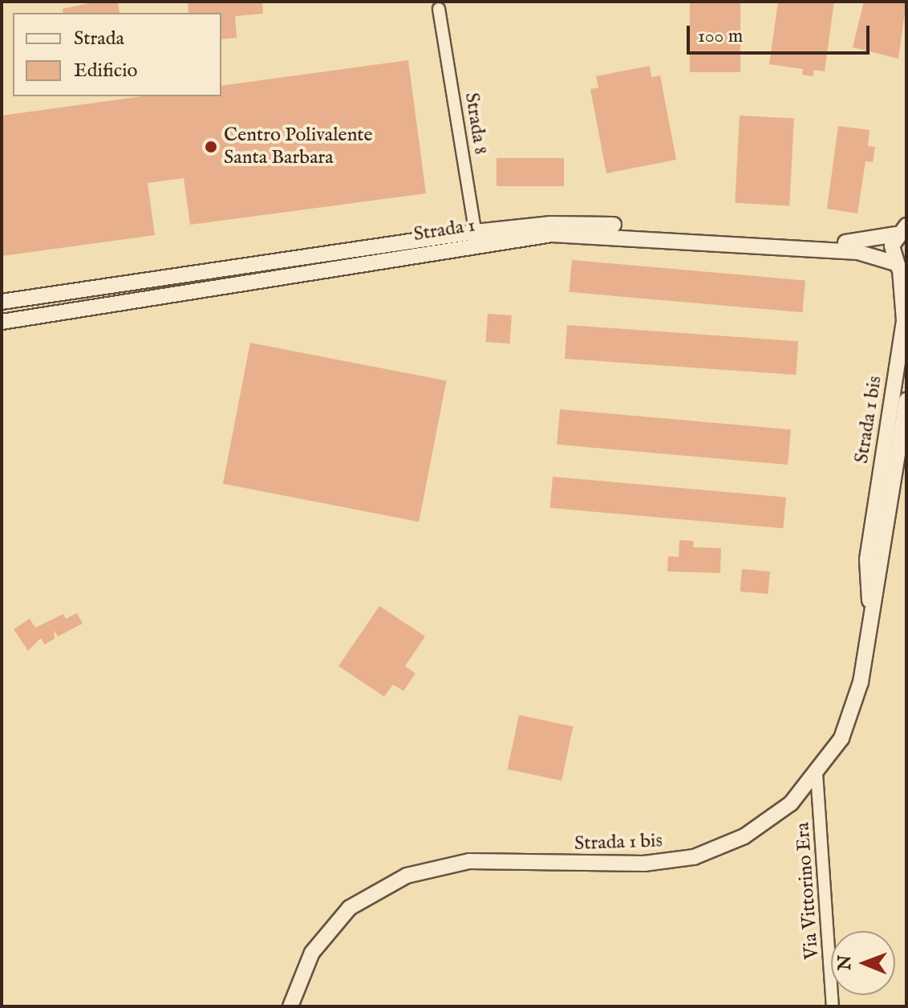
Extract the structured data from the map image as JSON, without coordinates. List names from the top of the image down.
{
  "streets": {
    "street": [
      "Strada 8",
      "Strada 1",
      "Strada 1 bis",
      "Via Vittorino Era"
    ]
  },
  "crossings": [
    ["Strada 8", "Strada 1"],
    ["Strada 1", "Strada 1 bis"],
    ["Strada 1 bis", "Via Vittorino Era"]
  ],
  "places": ["Centro Polivalente Santa Barbara"],
  "legend": ["Strada", "Edificio"],
  "scale_bar": "100 m",
  "north": "left"
}
